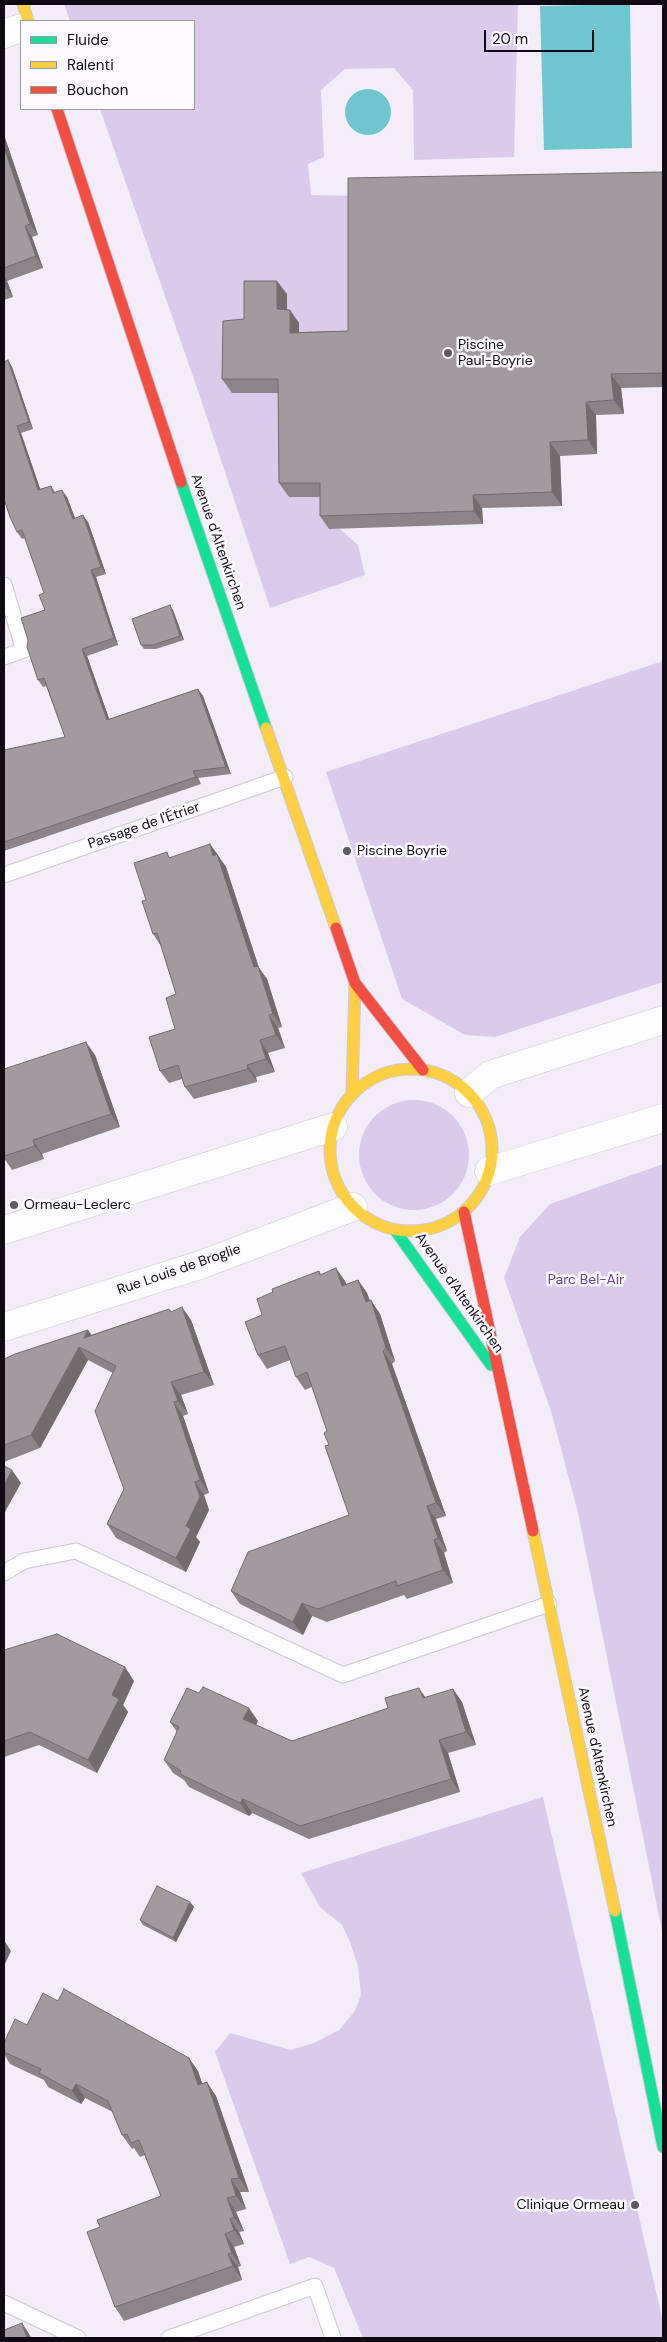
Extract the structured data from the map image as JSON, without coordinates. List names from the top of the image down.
{
  "streets": {
    "street": ["Avenue d'Altenkirchen", "Rue Louis de Broglie"],
    "lane": ["Passage de l'Étrier"]
  },
  "crossings": [
    ["Avenue d'Altenkirchen", "Passage de l'Étrier"],
    ["Avenue d'Altenkirchen", "Rue Louis de Broglie"]
  ],
  "parks": ["Parc Bel-Air"],
  "places": [
    "Piscine Paul-Boyrie",
    "Piscine Boyrie",
    "Ormeau-Leclerc",
    "Clinique Ormeau"
  ],
  "legend": ["Fluide", "Ralenti", "Bouchon"],
  "scale_bar": "20 m"
}
